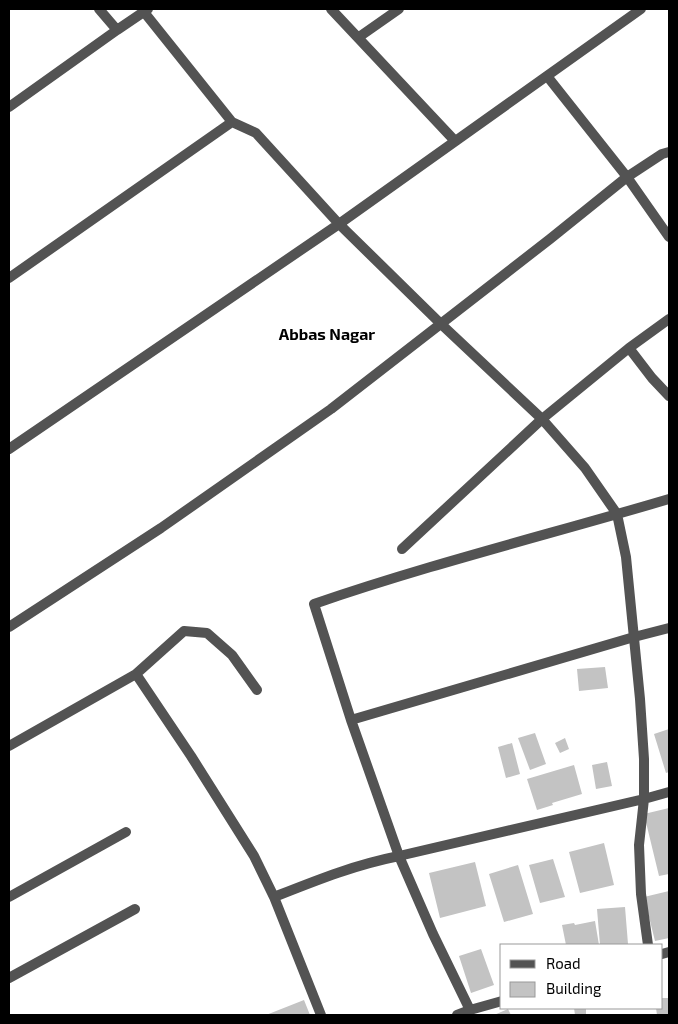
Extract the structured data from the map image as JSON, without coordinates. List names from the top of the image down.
{
  "districts": ["Abbas Nagar"],
  "legend": ["Road", "Building"]
}
